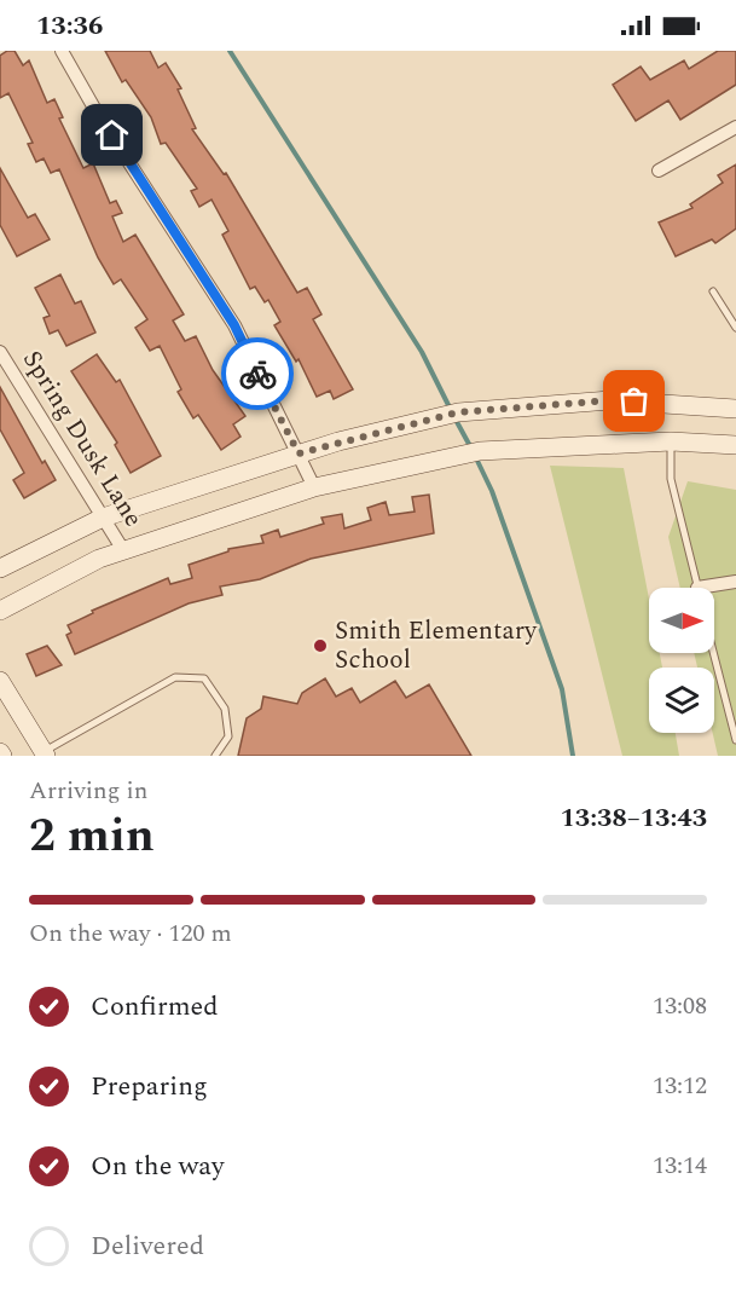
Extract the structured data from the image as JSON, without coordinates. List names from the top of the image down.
{
  "streets": {
    "street": ["Spring Dusk Lane"]
  },
  "places": ["Smith Elementary School"],
  "north": "right",
  "page": {
    "status": "13:36",
    "heading": ["2 min", "Arriving in", "13:38–13:43"],
    "bar": "On the way · 120 m",
    "list": [
      ["Confirmed", "13:08"],
      ["Preparing", "13:12"],
      ["On the way", "13:14"],
      "Delivered"
    ]
  }
}
